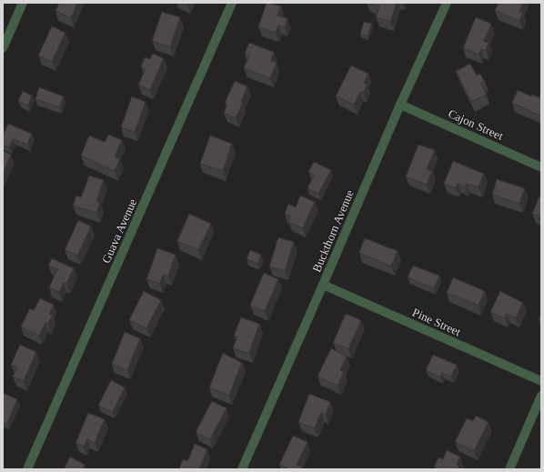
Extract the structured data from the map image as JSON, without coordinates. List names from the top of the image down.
{
  "streets": {
    "street": [
      "Cajon Street",
      "Guava Avenue",
      "Buckthorn Avenue",
      "Pine Street"
    ]
  },
  "crossings": [
    ["Cajon Street", "Buckthorn Avenue"],
    ["Buckthorn Avenue", "Pine Street"]
  ]
}
